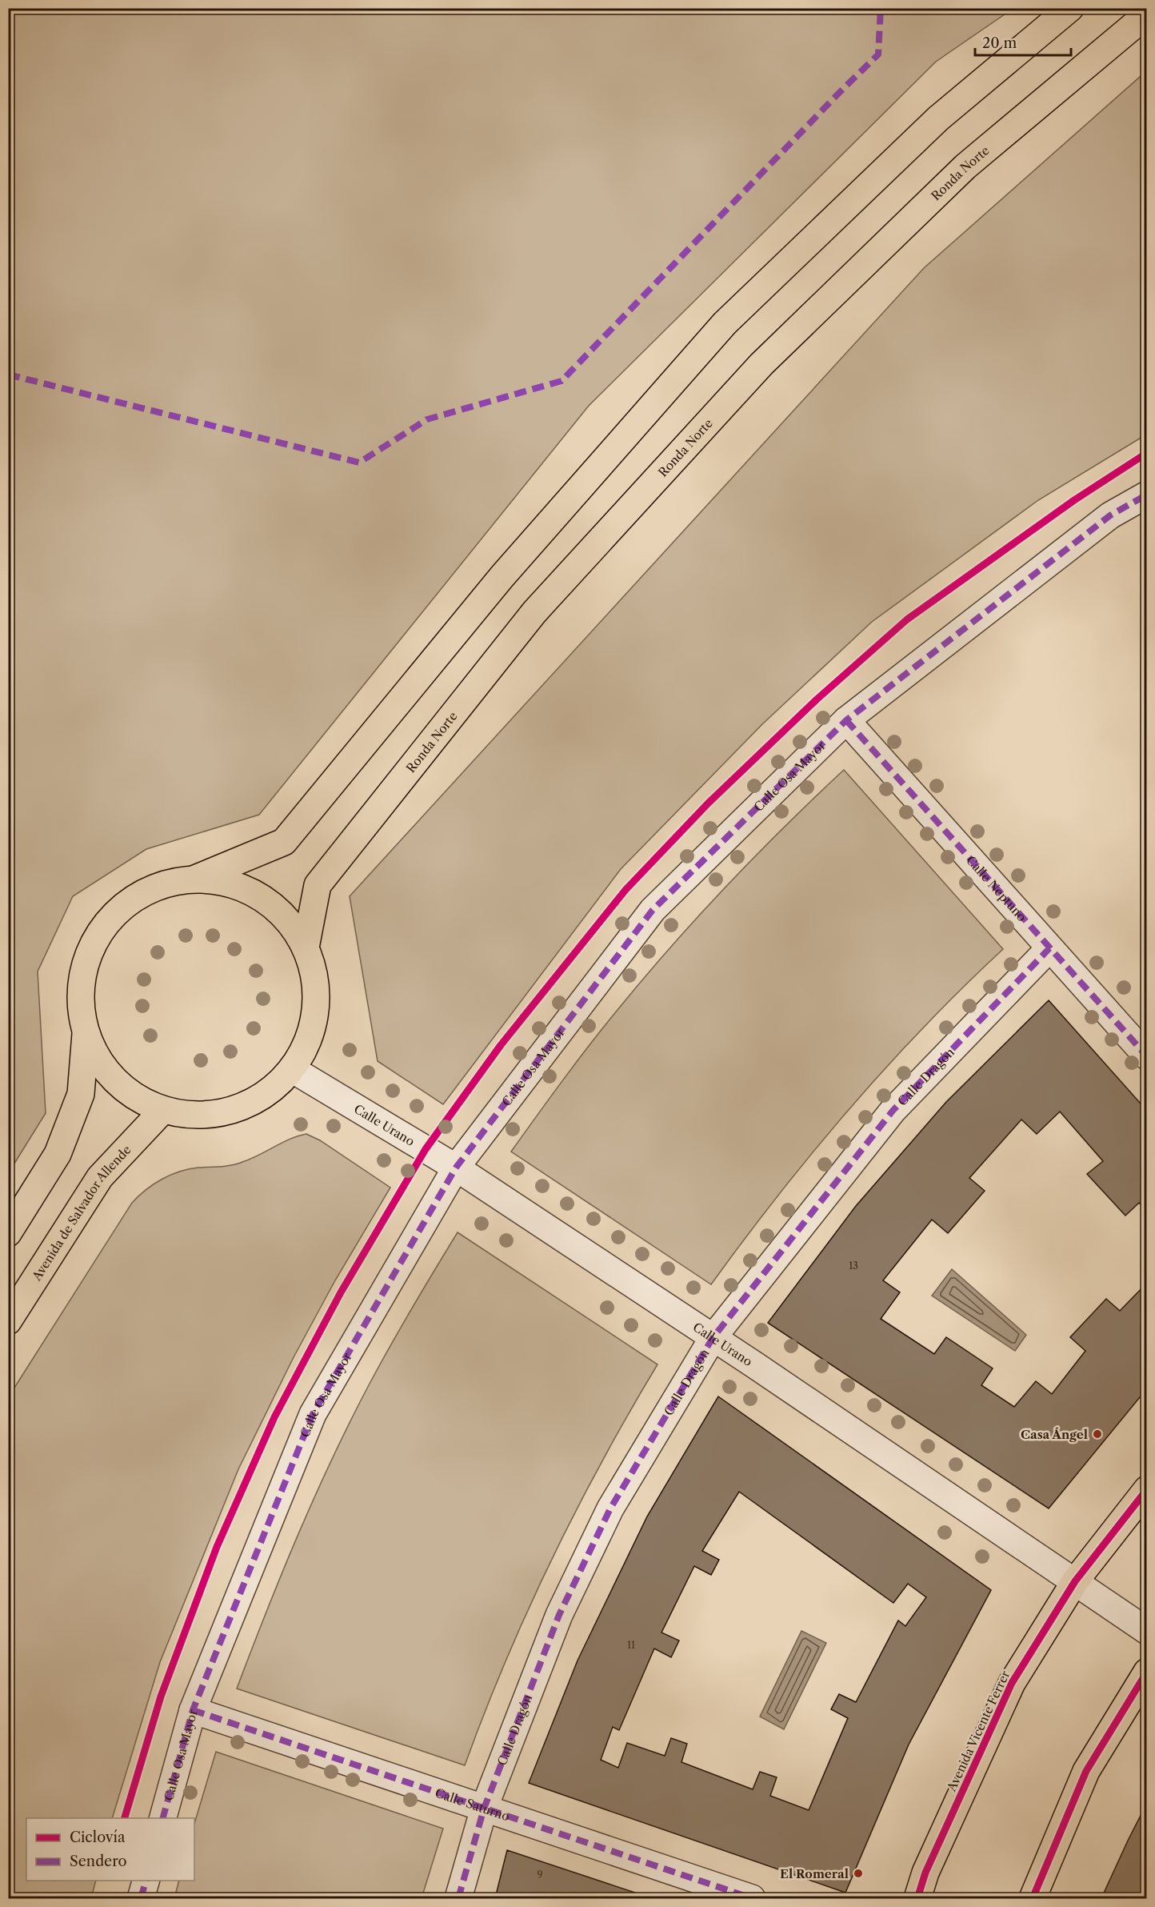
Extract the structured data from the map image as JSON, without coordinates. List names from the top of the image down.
{
  "streets": {
    "main road": ["Ronda Norte", "Avenida de Salvador Allende", "Avenida Vicente Ferrer"],
    "street": [
      "Calle Osa Mayor",
      "Calle Neptuno",
      "Calle Dragón",
      "Calle Urano",
      "Calle Saturno"
    ]
  },
  "crossings": [
    ["Calle Osa Mayor", "Calle Neptuno"],
    ["Calle Osa Mayor", "Calle Urano"],
    ["Calle Osa Mayor", "Calle Saturno"],
    ["Calle Neptuno", "Calle Dragón"],
    ["Calle Dragón", "Calle Urano"],
    ["Calle Dragón", "Calle Saturno"],
    ["Calle Urano", "Avenida Vicente Ferrer"]
  ],
  "places": ["Casa Ángel", "El Romeral"],
  "house_numbers": ["13", "11", "9"],
  "legend": ["Ciclovía", "Sendero"],
  "scale_bar": "20 m"
}
